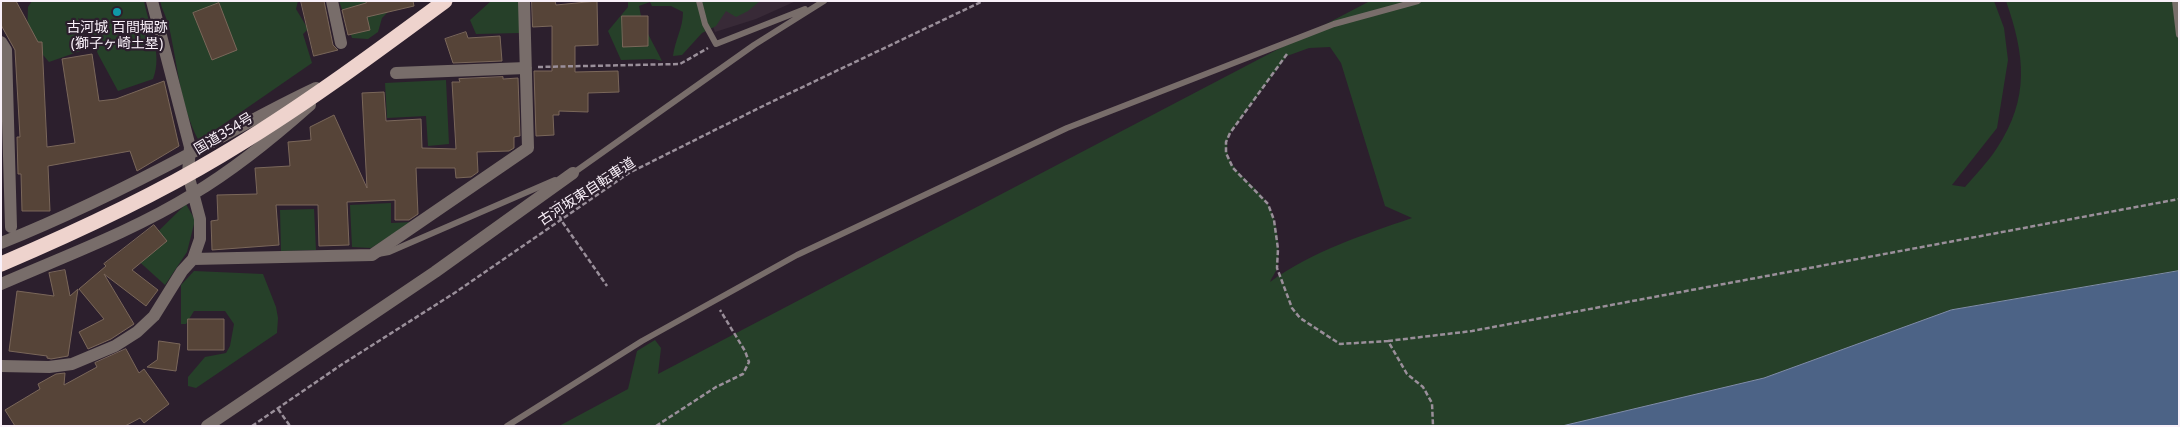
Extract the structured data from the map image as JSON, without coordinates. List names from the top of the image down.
{
  "streets": {
    "highway": ["国道354号"],
    "path": ["古河坂東自転車道"]
  },
  "places": ["古河城 百間堀跡 (獅子ヶ崎土塁)"]
}
